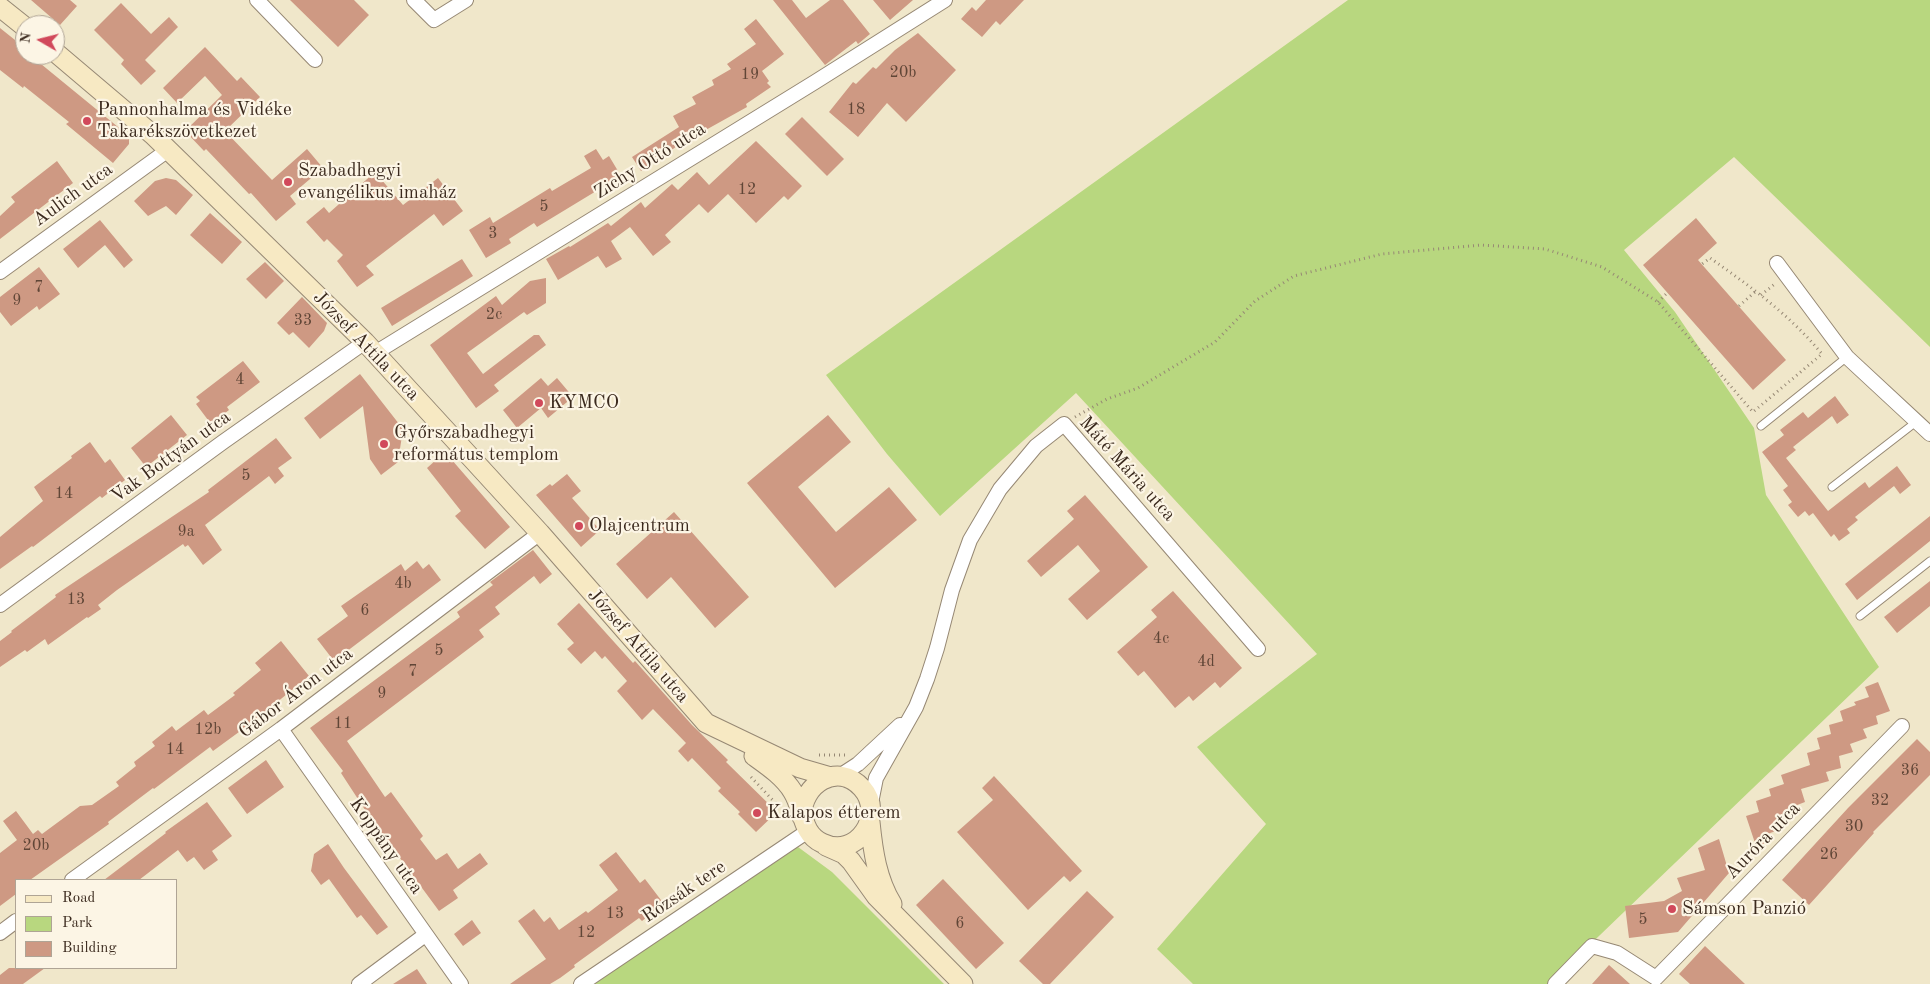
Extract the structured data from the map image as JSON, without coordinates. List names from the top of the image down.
{
  "streets": {
    "street": [
      "Zichy Ottó utca",
      "Aulich utca",
      "József Attila utca",
      "Vak Bottyán utca",
      "Máté Mária utca",
      "Gábor Áron utca",
      "Auróra utca",
      "Koppány utca",
      "Rózsák tere"
    ]
  },
  "crossings": [
    ["Zichy Ottó utca", "József Attila utca"],
    ["Zichy Ottó utca", "Vak Bottyán utca"],
    ["Aulich utca", "József Attila utca"],
    ["József Attila utca", "Vak Bottyán utca"],
    ["József Attila utca", "Máté Mária utca"],
    ["József Attila utca", "Gábor Áron utca"],
    ["József Attila utca", "Rózsák tere"],
    ["Máté Mária utca", "Rózsák tere"],
    ["Gábor Áron utca", "Koppány utca"]
  ],
  "places": [
    "Pannonhalma és Vidéke Takarékszövetkezet",
    "Szabadhegyi evangélikus imaház",
    "KYMCO",
    "Győrszabadhegyi református templom",
    "Olajcentrum",
    "Kalapos étterem",
    "Sámson Panzió"
  ],
  "house_numbers": [
    "20b",
    "19",
    "18",
    "12",
    "5",
    "3",
    "7",
    "9",
    "2c",
    "33",
    "4",
    "5",
    "14",
    "9a",
    "4b",
    "13",
    "6",
    "4c",
    "5",
    "4d",
    "7",
    "9",
    "11",
    "12b",
    "14",
    "36",
    "32",
    "30",
    "20b",
    "26",
    "13",
    "5",
    "6",
    "12"
  ],
  "legend": ["Road", "Park", "Building"],
  "north": "left"
}
